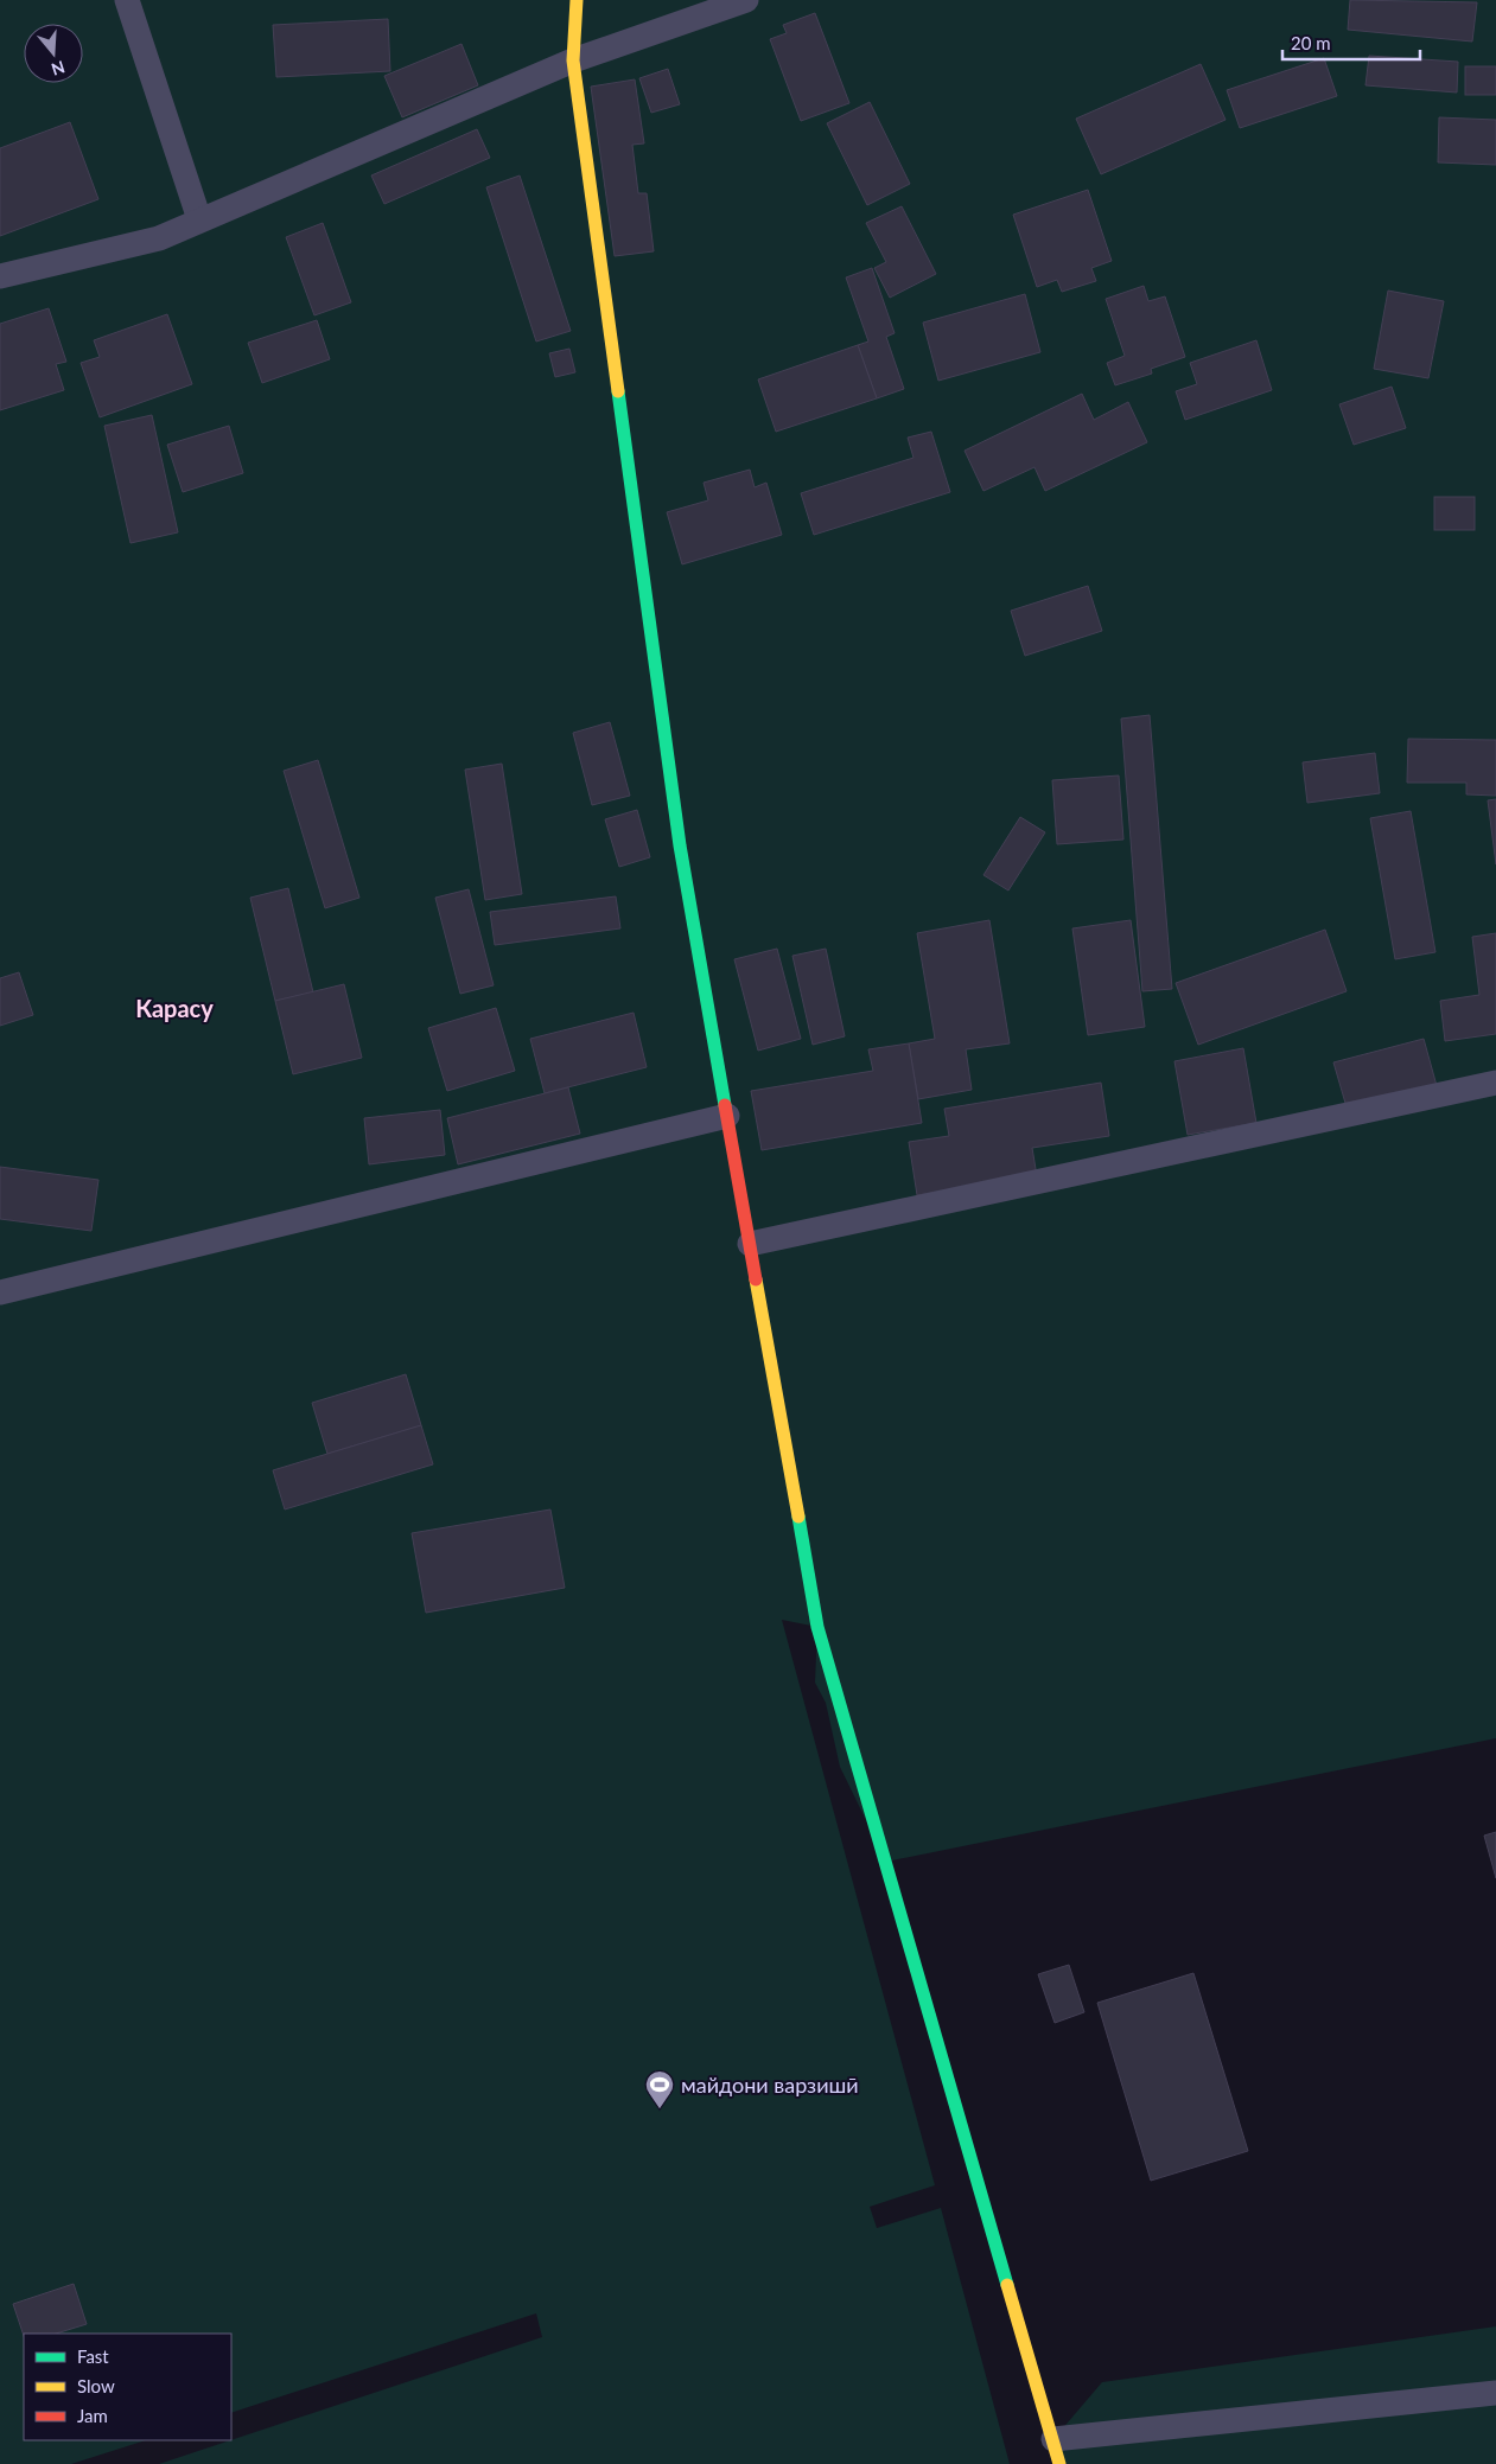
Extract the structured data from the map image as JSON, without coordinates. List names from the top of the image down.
{
  "districts": ["Карасу"],
  "places": {
    "sports": ["майдони варзишӣ"]
  },
  "legend": ["Fast", "Slow", "Jam"],
  "scale_bar": "20 m",
  "north": "bottom"
}
